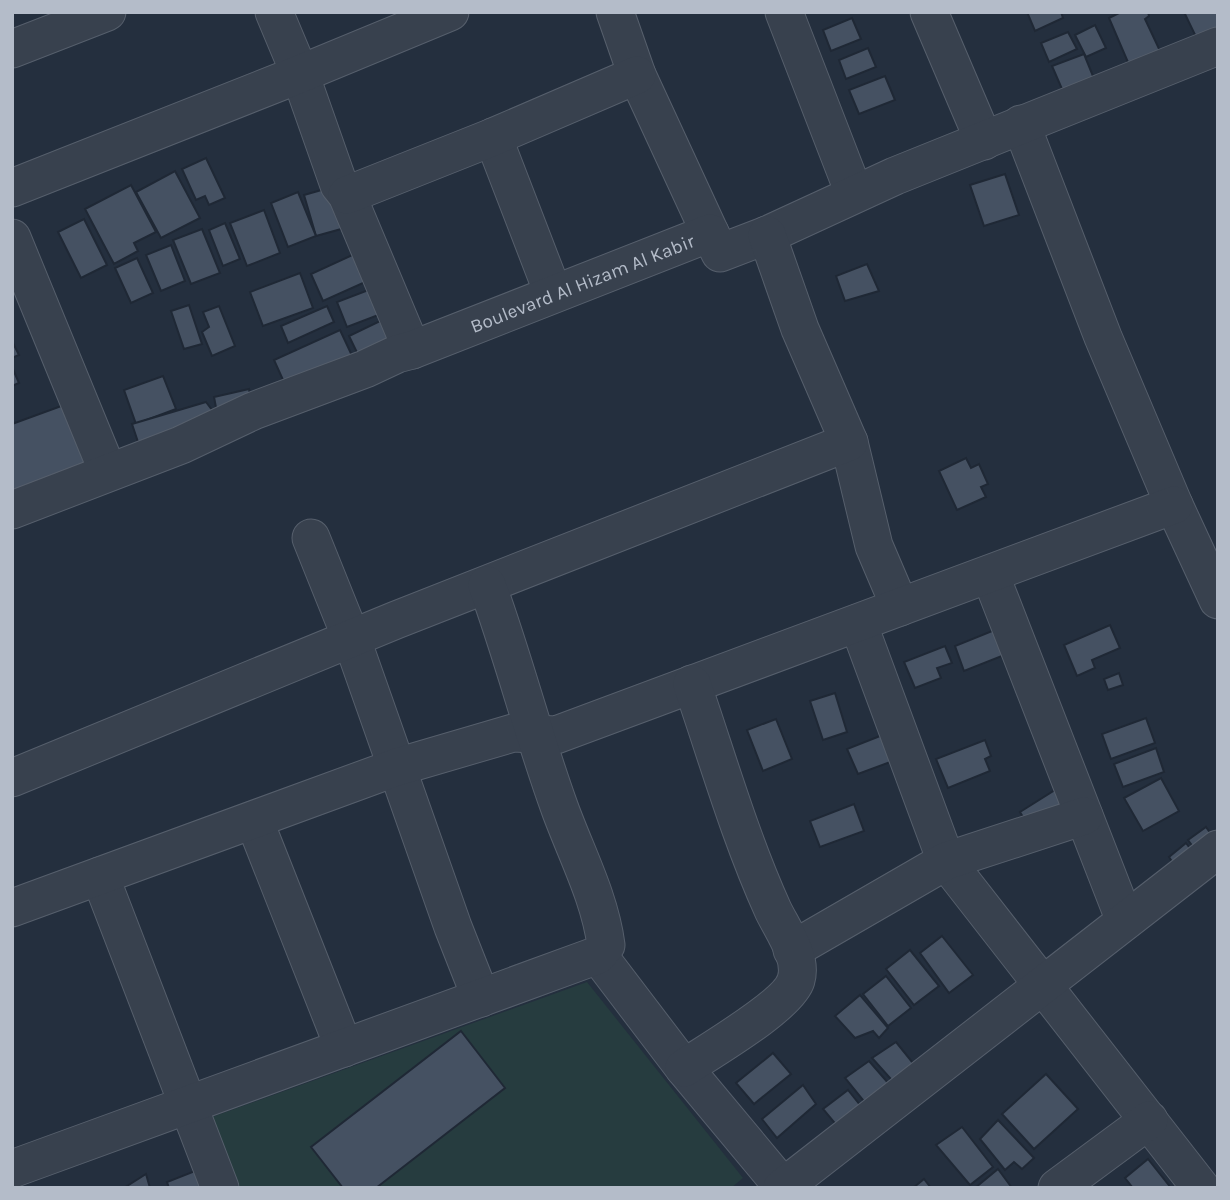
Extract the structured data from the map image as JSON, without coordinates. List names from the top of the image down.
{
  "streets": {
    "street": ["Boulevard Al Hizam Al Kabir"]
  }
}
